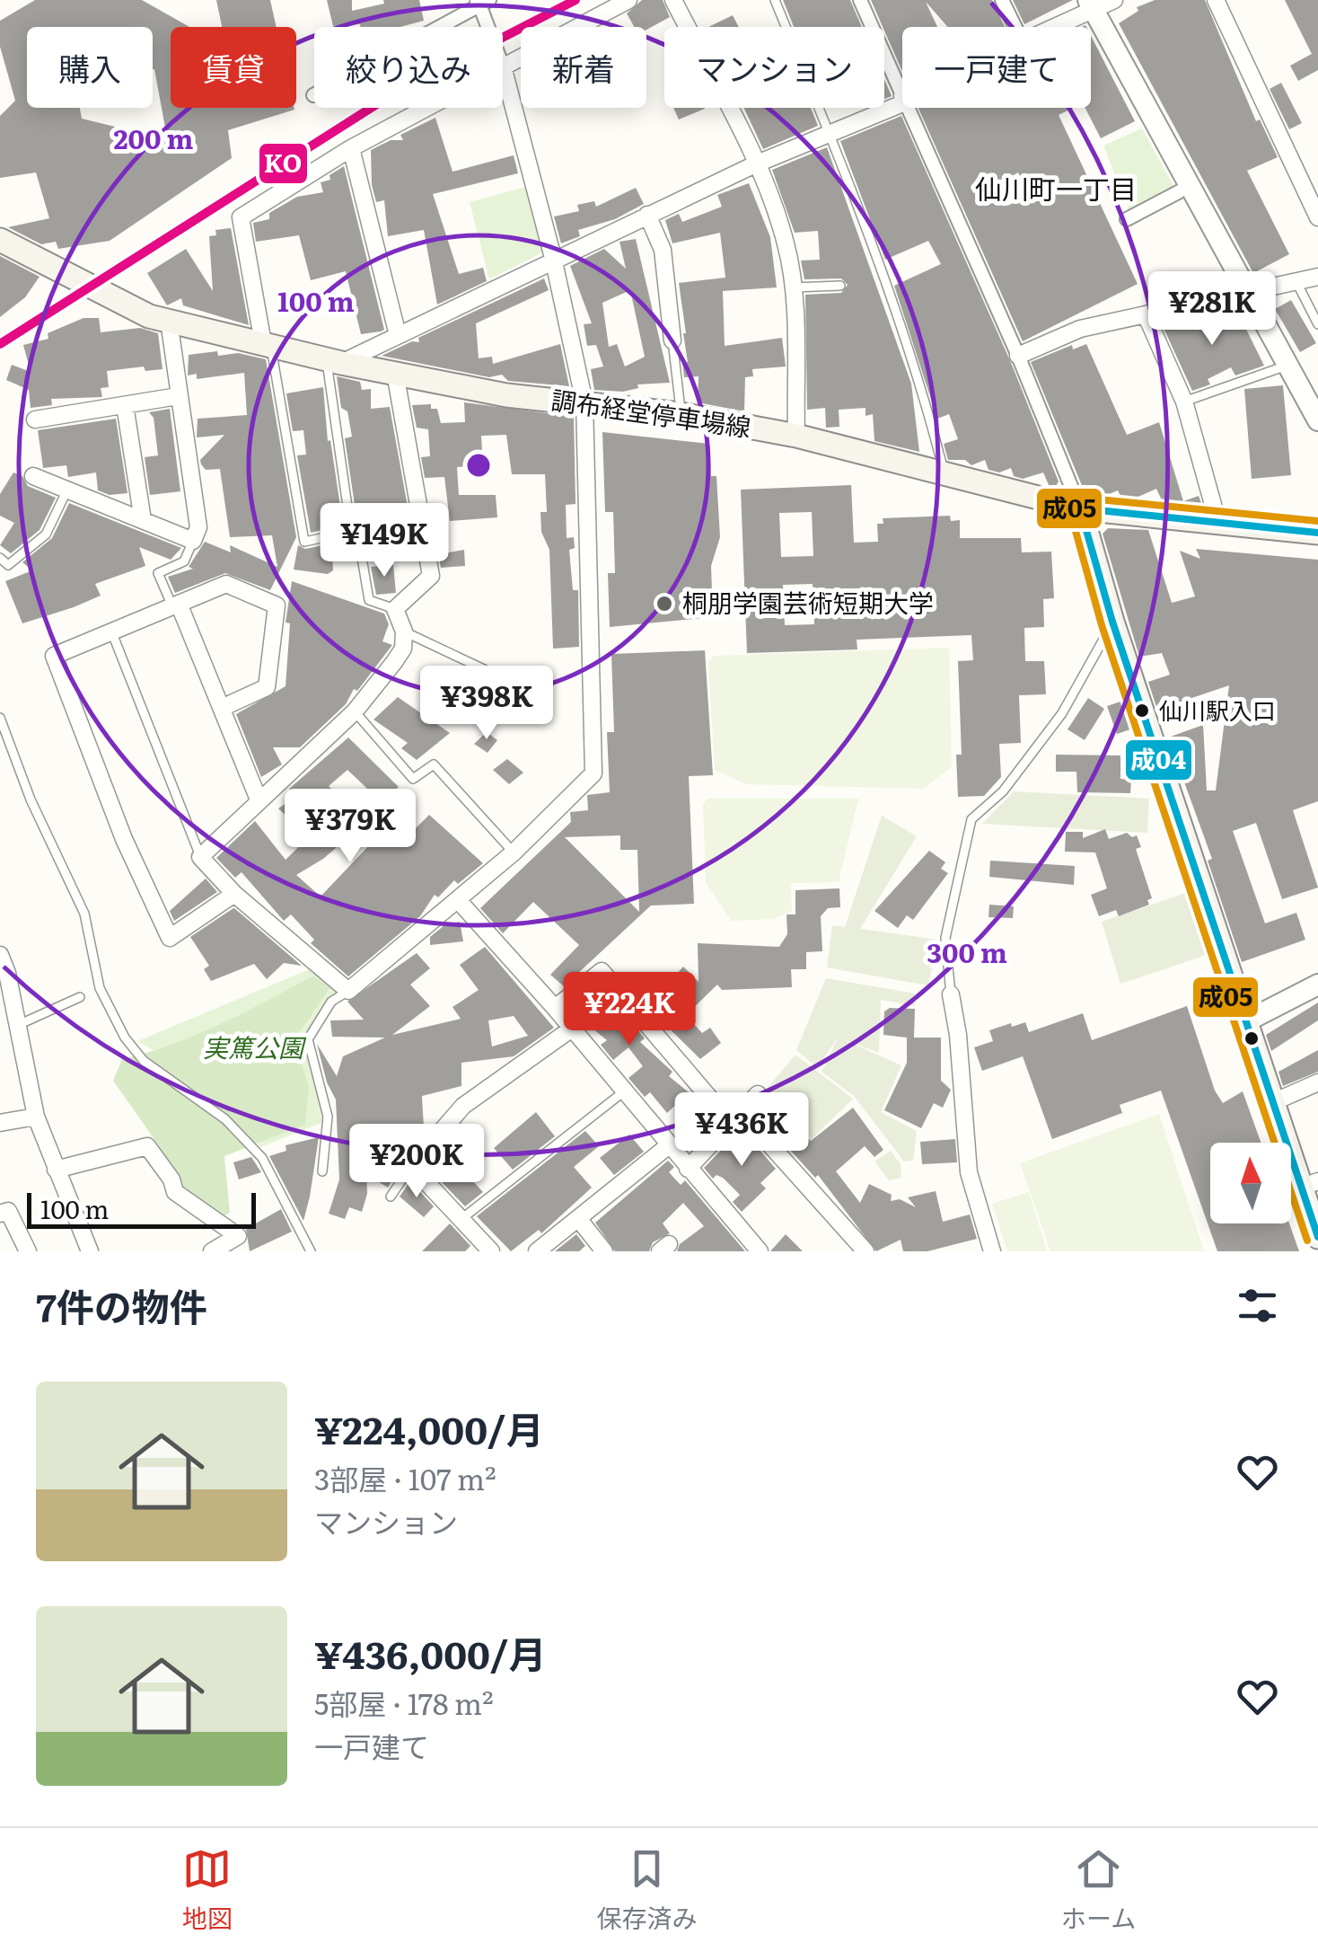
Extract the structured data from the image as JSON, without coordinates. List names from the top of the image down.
{
  "streets": {
    "main road": ["調布経堂停車場線"]
  },
  "districts": ["仙川町一丁目"],
  "parks": ["実篤公園"],
  "places": ["桐朋学園芸術短期大学", "仙川駅入口"],
  "lines": ["transit line KO", "transit line 成05", "transit line 成04"],
  "scale_bar": "100 m",
  "north": "top",
  "page": {
    "chip": [
      "購入",
      "賃貸",
      "絞り込み",
      "新着",
      "マンション",
      "一戸建て"
    ],
    "price": [
      "¥281K",
      "¥149K",
      "¥398K",
      "¥379K",
      "¥224K",
      "¥436K",
      "¥200K"
    ],
    "scale": "100 m",
    "heading": "7件の物件",
    "list": [
      {
        "name": "¥224,000/月",
        "note": "3部屋 · 107 m² · マンション"
      },
      {
        "name": "¥436,000/月",
        "note": "5部屋 · 178 m² · 一戸建て"
      }
    ],
    "tabs": ["地図", "保存済み", "ホーム"]
  },
  "rings": ["200 m", "100 m", "300 m"]
}
